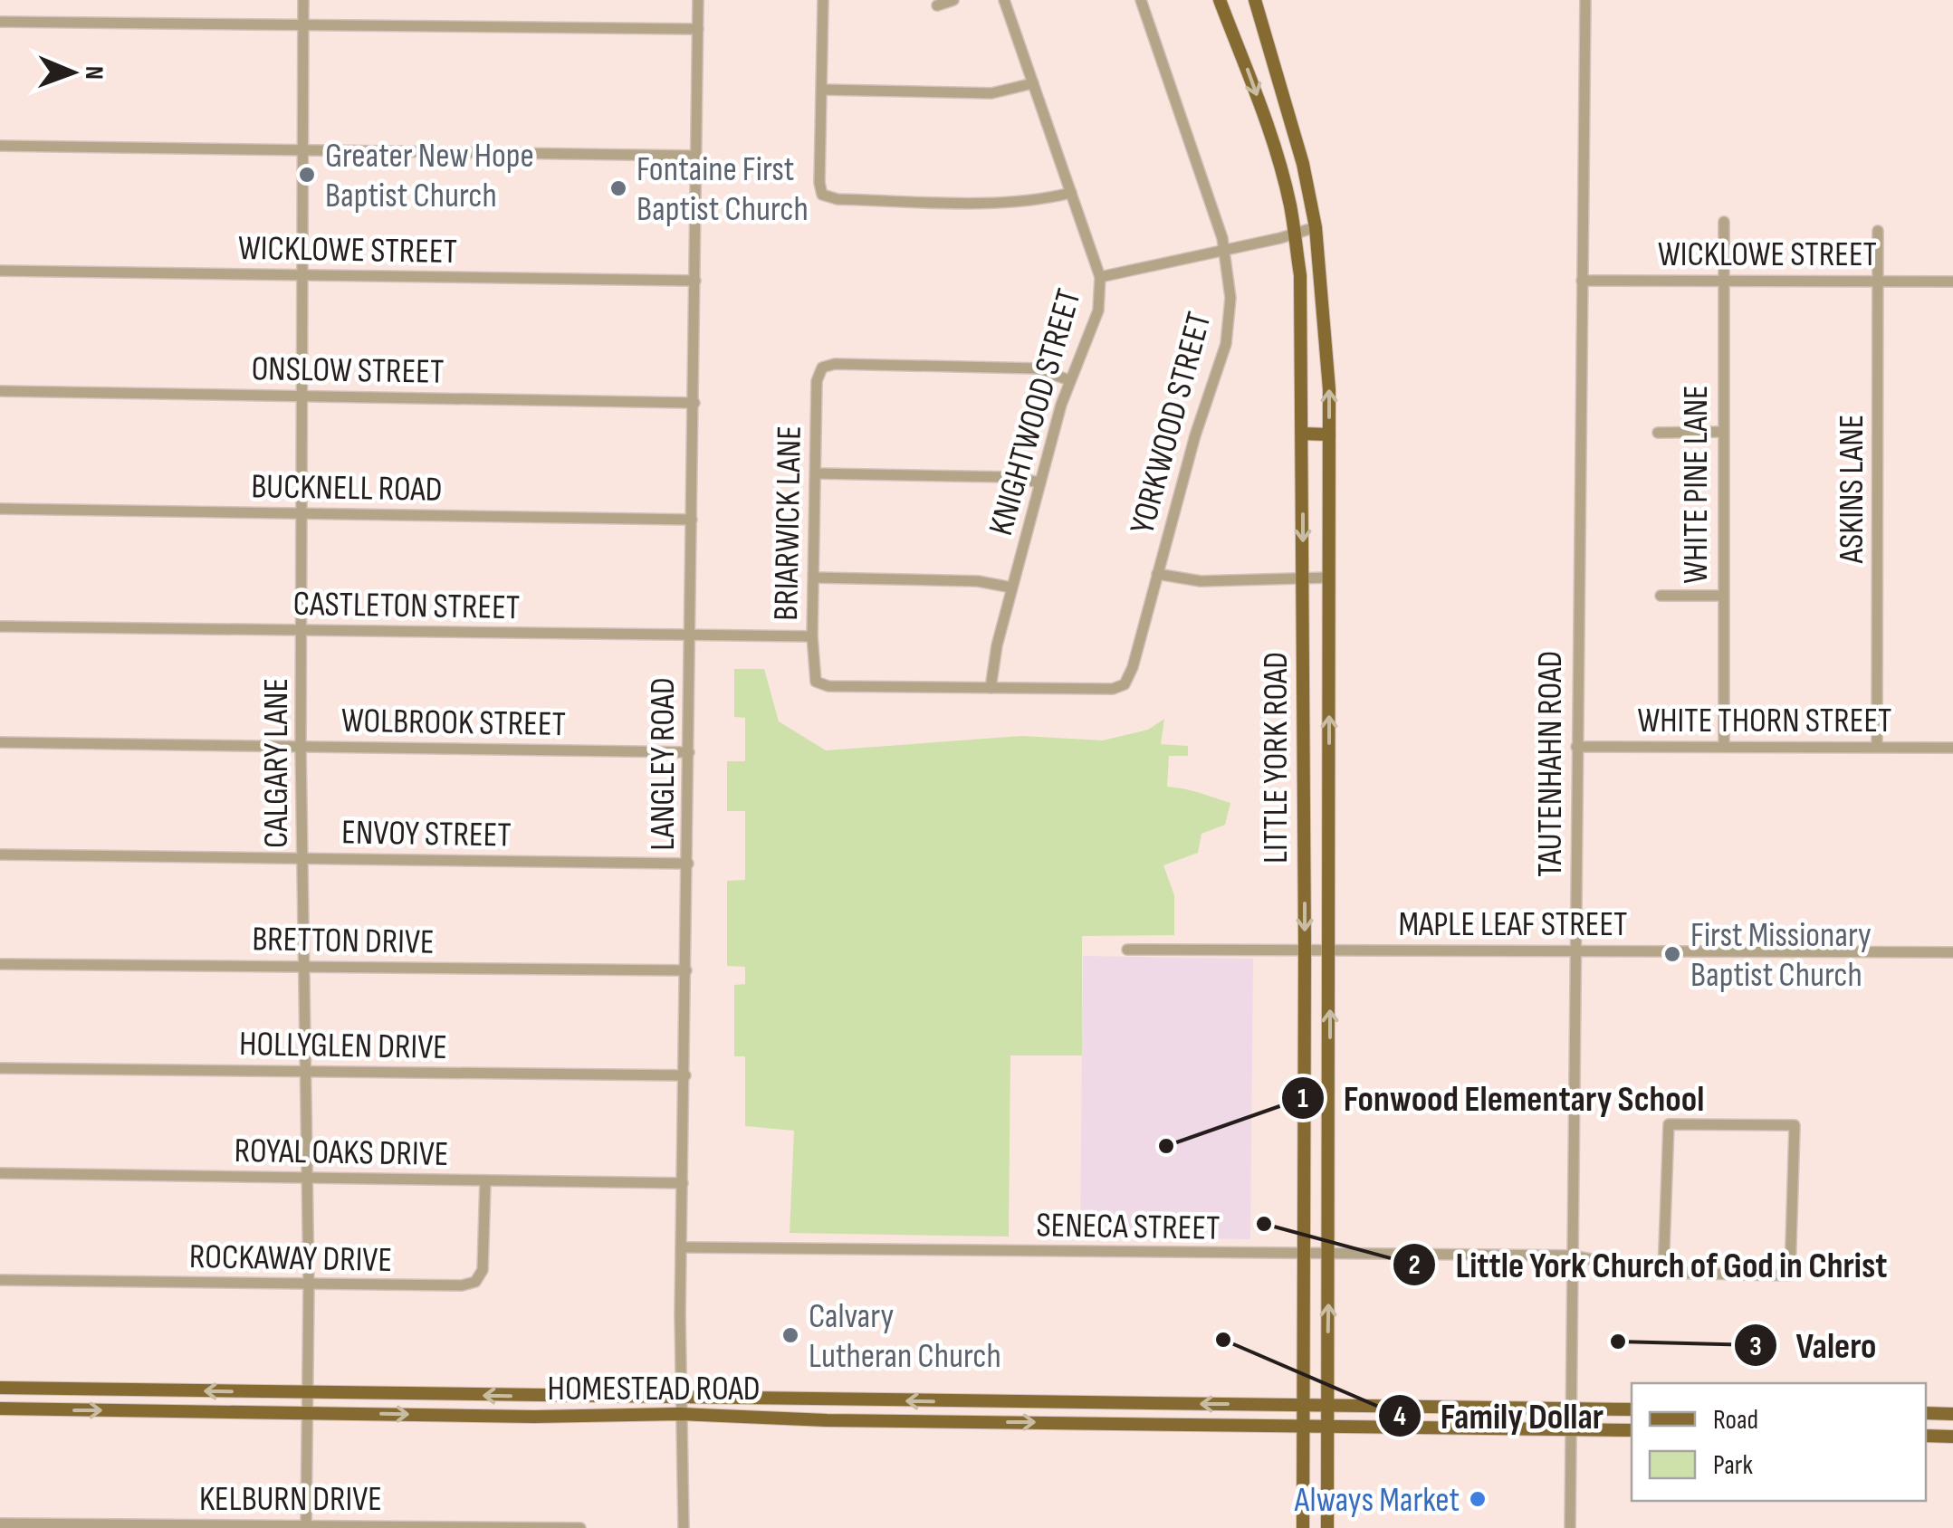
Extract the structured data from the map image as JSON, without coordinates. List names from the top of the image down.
{
  "streets": {
    "main road": ["LITTLE YORK ROAD", "HOMESTEAD ROAD"],
    "street": [
      "WICKLOWE STREET",
      "ONSLOW STREET",
      "KNIGHTWOOD STREET",
      "YORKWOOD STREET",
      "WHITE PINE LANE",
      "BUCKNELL ROAD",
      "ASKINS LANE",
      "BRIARWICK LANE",
      "CASTLETON STREET",
      "WHITE THORN STREET",
      "WOLBROOK STREET",
      "CALGARY LANE",
      "LANGLEY ROAD",
      "TAUTENHAHN ROAD",
      "ENVOY STREET",
      "MAPLE LEAF STREET",
      "BRETTON DRIVE",
      "HOLLYGLEN DRIVE",
      "ROYAL OAKS DRIVE",
      "SENECA STREET",
      "ROCKAWAY DRIVE",
      "KELBURN DRIVE"
    ]
  },
  "crossings": [
    ["WICKLOWE STREET", "WHITE PINE LANE"],
    ["WICKLOWE STREET", "ASKINS LANE"],
    ["WICKLOWE STREET", "CALGARY LANE"],
    ["WICKLOWE STREET", "LANGLEY ROAD"],
    ["WICKLOWE STREET", "TAUTENHAHN ROAD"],
    ["ONSLOW STREET", "CALGARY LANE"],
    ["ONSLOW STREET", "LANGLEY ROAD"],
    ["KNIGHTWOOD STREET", "YORKWOOD STREET"],
    ["KNIGHTWOOD STREET", "BRIARWICK LANE"],
    ["YORKWOOD STREET", "BRIARWICK LANE"],
    ["WHITE PINE LANE", "WHITE THORN STREET"],
    ["BUCKNELL ROAD", "CALGARY LANE"],
    ["BUCKNELL ROAD", "LANGLEY ROAD"],
    ["ASKINS LANE", "WHITE THORN STREET"],
    ["BRIARWICK LANE", "CASTLETON STREET"],
    ["CASTLETON STREET", "CALGARY LANE"],
    ["CASTLETON STREET", "LANGLEY ROAD"],
    ["WHITE THORN STREET", "TAUTENHAHN ROAD"],
    ["WOLBROOK STREET", "CALGARY LANE"],
    ["WOLBROOK STREET", "LANGLEY ROAD"],
    ["LITTLE YORK ROAD", "MAPLE LEAF STREET"],
    ["LITTLE YORK ROAD", "SENECA STREET"],
    ["LITTLE YORK ROAD", "HOMESTEAD ROAD"],
    ["CALGARY LANE", "ENVOY STREET"],
    ["CALGARY LANE", "BRETTON DRIVE"],
    ["CALGARY LANE", "HOLLYGLEN DRIVE"],
    ["CALGARY LANE", "ROYAL OAKS DRIVE"],
    ["CALGARY LANE", "ROCKAWAY DRIVE"],
    ["CALGARY LANE", "HOMESTEAD ROAD"],
    ["CALGARY LANE", "KELBURN DRIVE"],
    ["LANGLEY ROAD", "ENVOY STREET"],
    ["LANGLEY ROAD", "BRETTON DRIVE"],
    ["LANGLEY ROAD", "HOLLYGLEN DRIVE"],
    ["LANGLEY ROAD", "ROYAL OAKS DRIVE"],
    ["LANGLEY ROAD", "SENECA STREET"],
    ["LANGLEY ROAD", "HOMESTEAD ROAD"],
    ["TAUTENHAHN ROAD", "MAPLE LEAF STREET"],
    ["TAUTENHAHN ROAD", "SENECA STREET"],
    ["TAUTENHAHN ROAD", "HOMESTEAD ROAD"],
    ["ROYAL OAKS DRIVE", "ROCKAWAY DRIVE"]
  ],
  "places": [
    "Greater New Hope Baptist Church",
    "Fontaine First Baptist Church",
    "First Missionary Baptist Church",
    "Fonwood Elementary School",
    "Little York Church of God in Christ",
    "Calvary Lutheran Church",
    "Family Dollar",
    "Valero",
    "Always Market"
  ],
  "legend": ["Road", "Park"],
  "north": "right"
}
